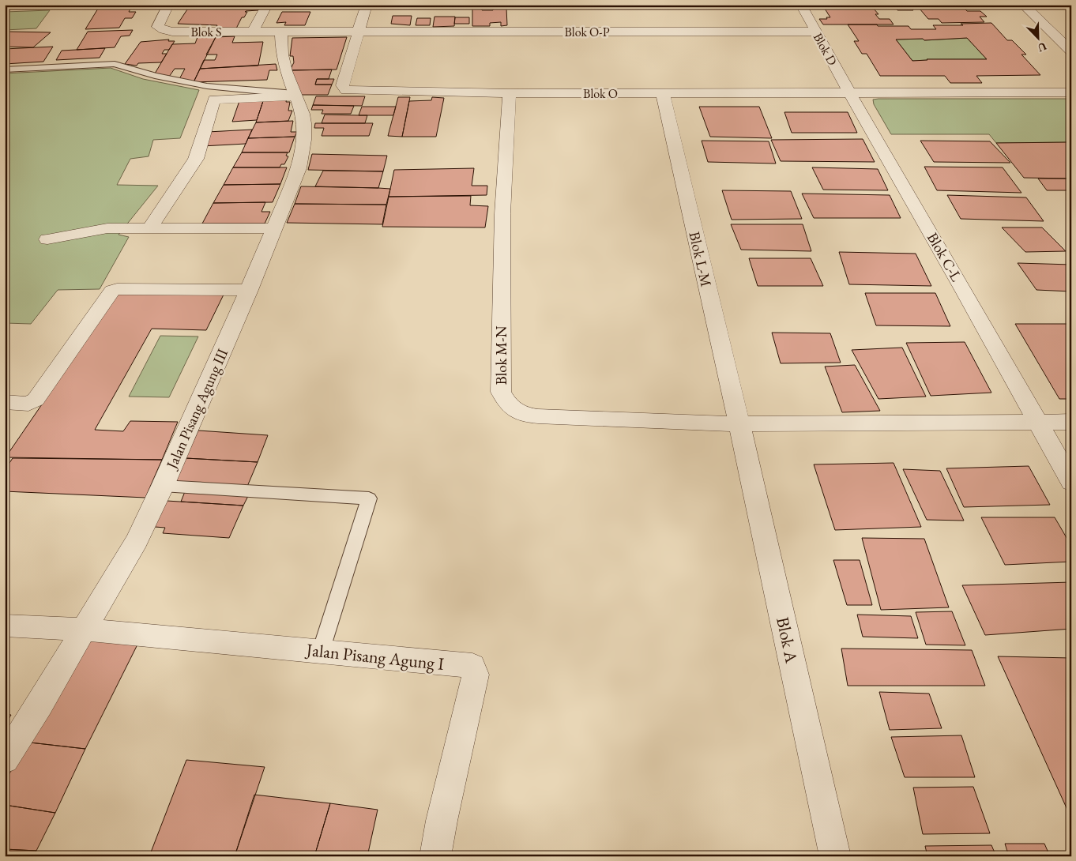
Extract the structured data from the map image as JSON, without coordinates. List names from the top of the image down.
{
  "streets": {
    "street": [
      "Blok S",
      "Blok O-P",
      "Blok D",
      "Blok O",
      "Blok C-L",
      "Blok L-M",
      "Blok M-N",
      "Jalan Pisang Agung III",
      "Blok A",
      "Jalan Pisang Agung I"
    ]
  },
  "crossings": [
    ["Blok S", "Blok O-P"],
    ["Blok S", "Jalan Pisang Agung III"],
    ["Blok O-P", "Blok D"],
    ["Blok O-P", "Blok O"],
    ["Blok O-P", "Jalan Pisang Agung III"],
    ["Blok D", "Blok O"],
    ["Blok D", "Blok C-L"],
    ["Blok O", "Blok C-L"],
    ["Blok O", "Blok L-M"],
    ["Blok O", "Blok M-N"],
    ["Blok C-L", "Blok M-N"],
    ["Blok L-M", "Blok M-N"],
    ["Blok L-M", "Blok A"],
    ["Blok M-N", "Blok A"],
    ["Jalan Pisang Agung III", "Jalan Pisang Agung I"]
  ],
  "north": "bottom right"
}
